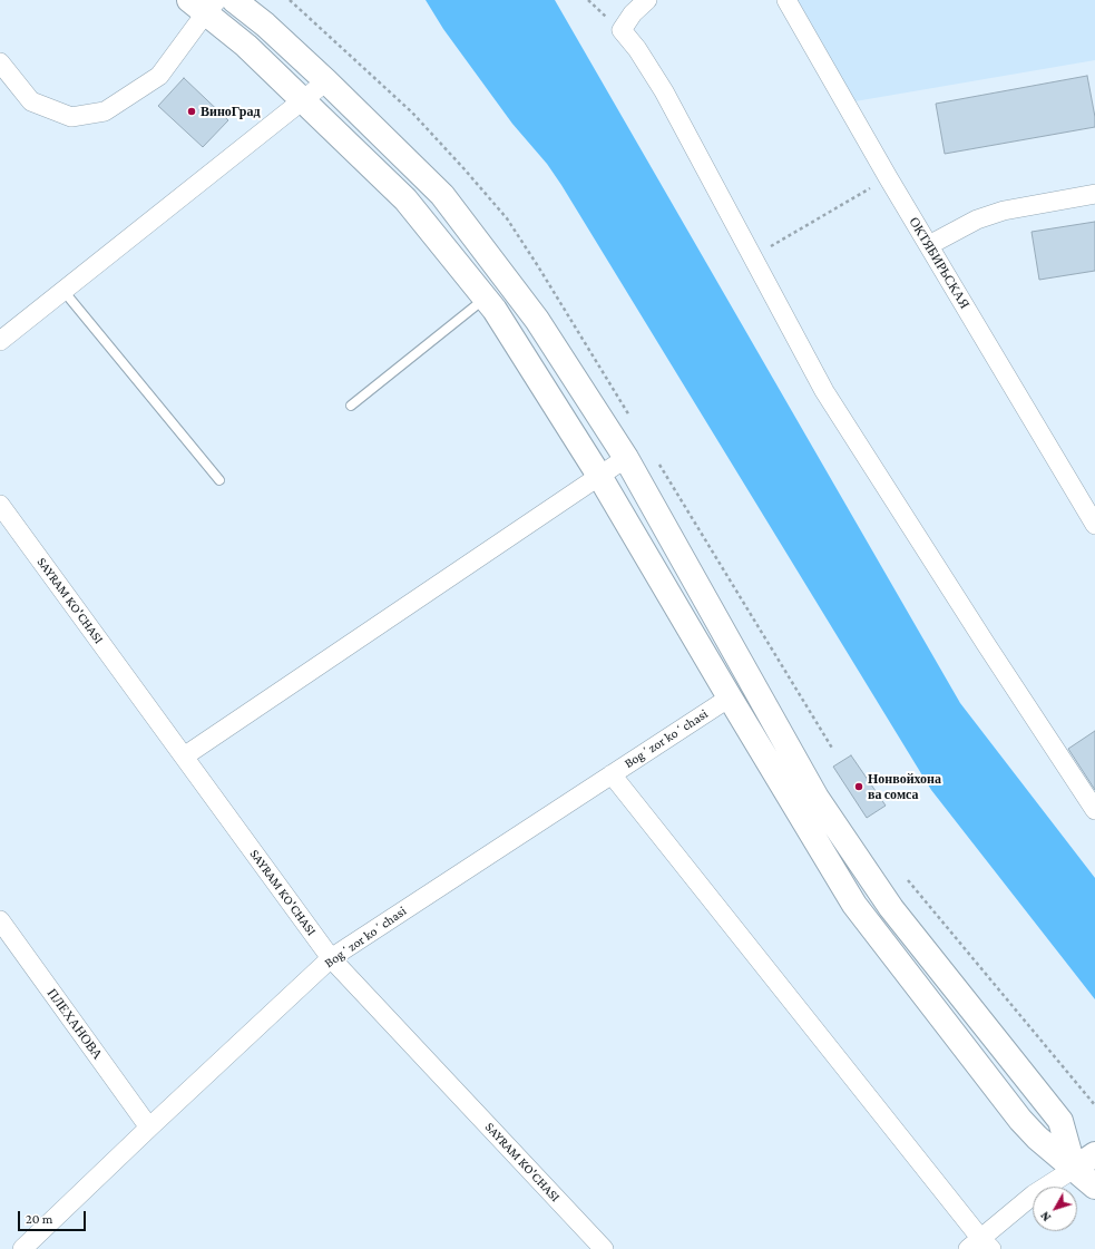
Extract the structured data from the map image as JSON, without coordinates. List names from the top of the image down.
{
  "streets": {
    "street": [
      "ОКТЯБИРЬСКАЯ",
      "SAYRAM KO'CHASI",
      "Bogʻzor koʻchasi",
      "ПЛЕХАНОВА"
    ]
  },
  "crossings": [
    ["SAYRAM KO'CHASI", "Bogʻzor koʻchasi"],
    ["Bogʻzor koʻchasi", "ПЛЕХАНОВА"]
  ],
  "places": ["ВиноГрад", "Нонвойхона ва сомса"],
  "scale_bar": "20 m",
  "north": "bottom left"
}
